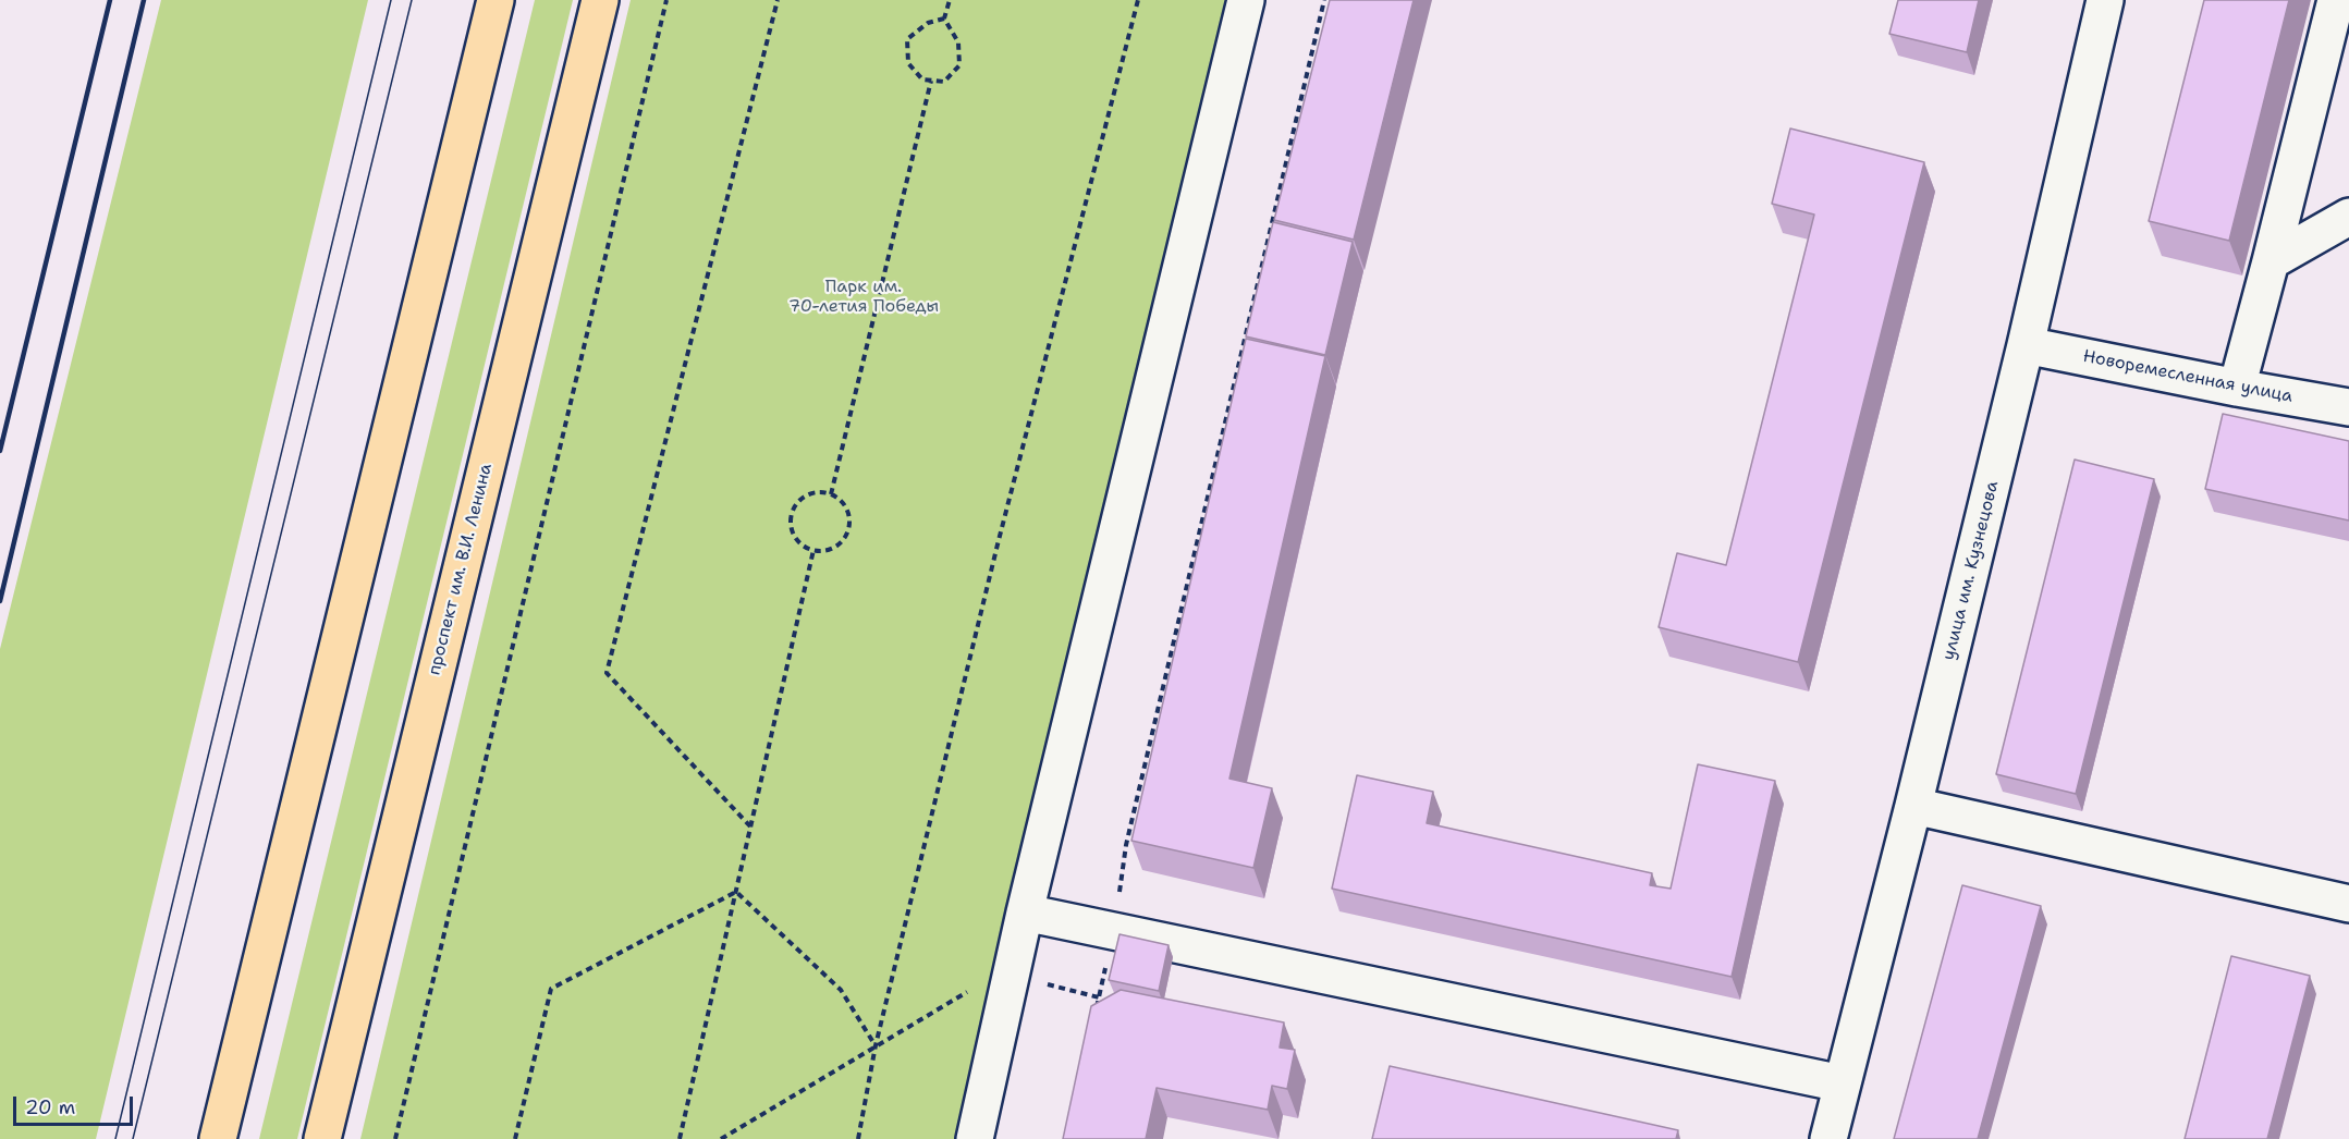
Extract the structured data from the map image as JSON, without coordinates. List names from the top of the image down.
{
  "streets": {
    "main road": ["проспект им. В.И. Ленина"],
    "street": ["Новоремесленная улица", "улица им. Кузнецова"]
  },
  "crossings": [
    ["Новоремесленная улица", "улица им. Кузнецова"]
  ],
  "parks": ["Парк им. 70-летия Победы"],
  "scale_bar": "20 m"
}
